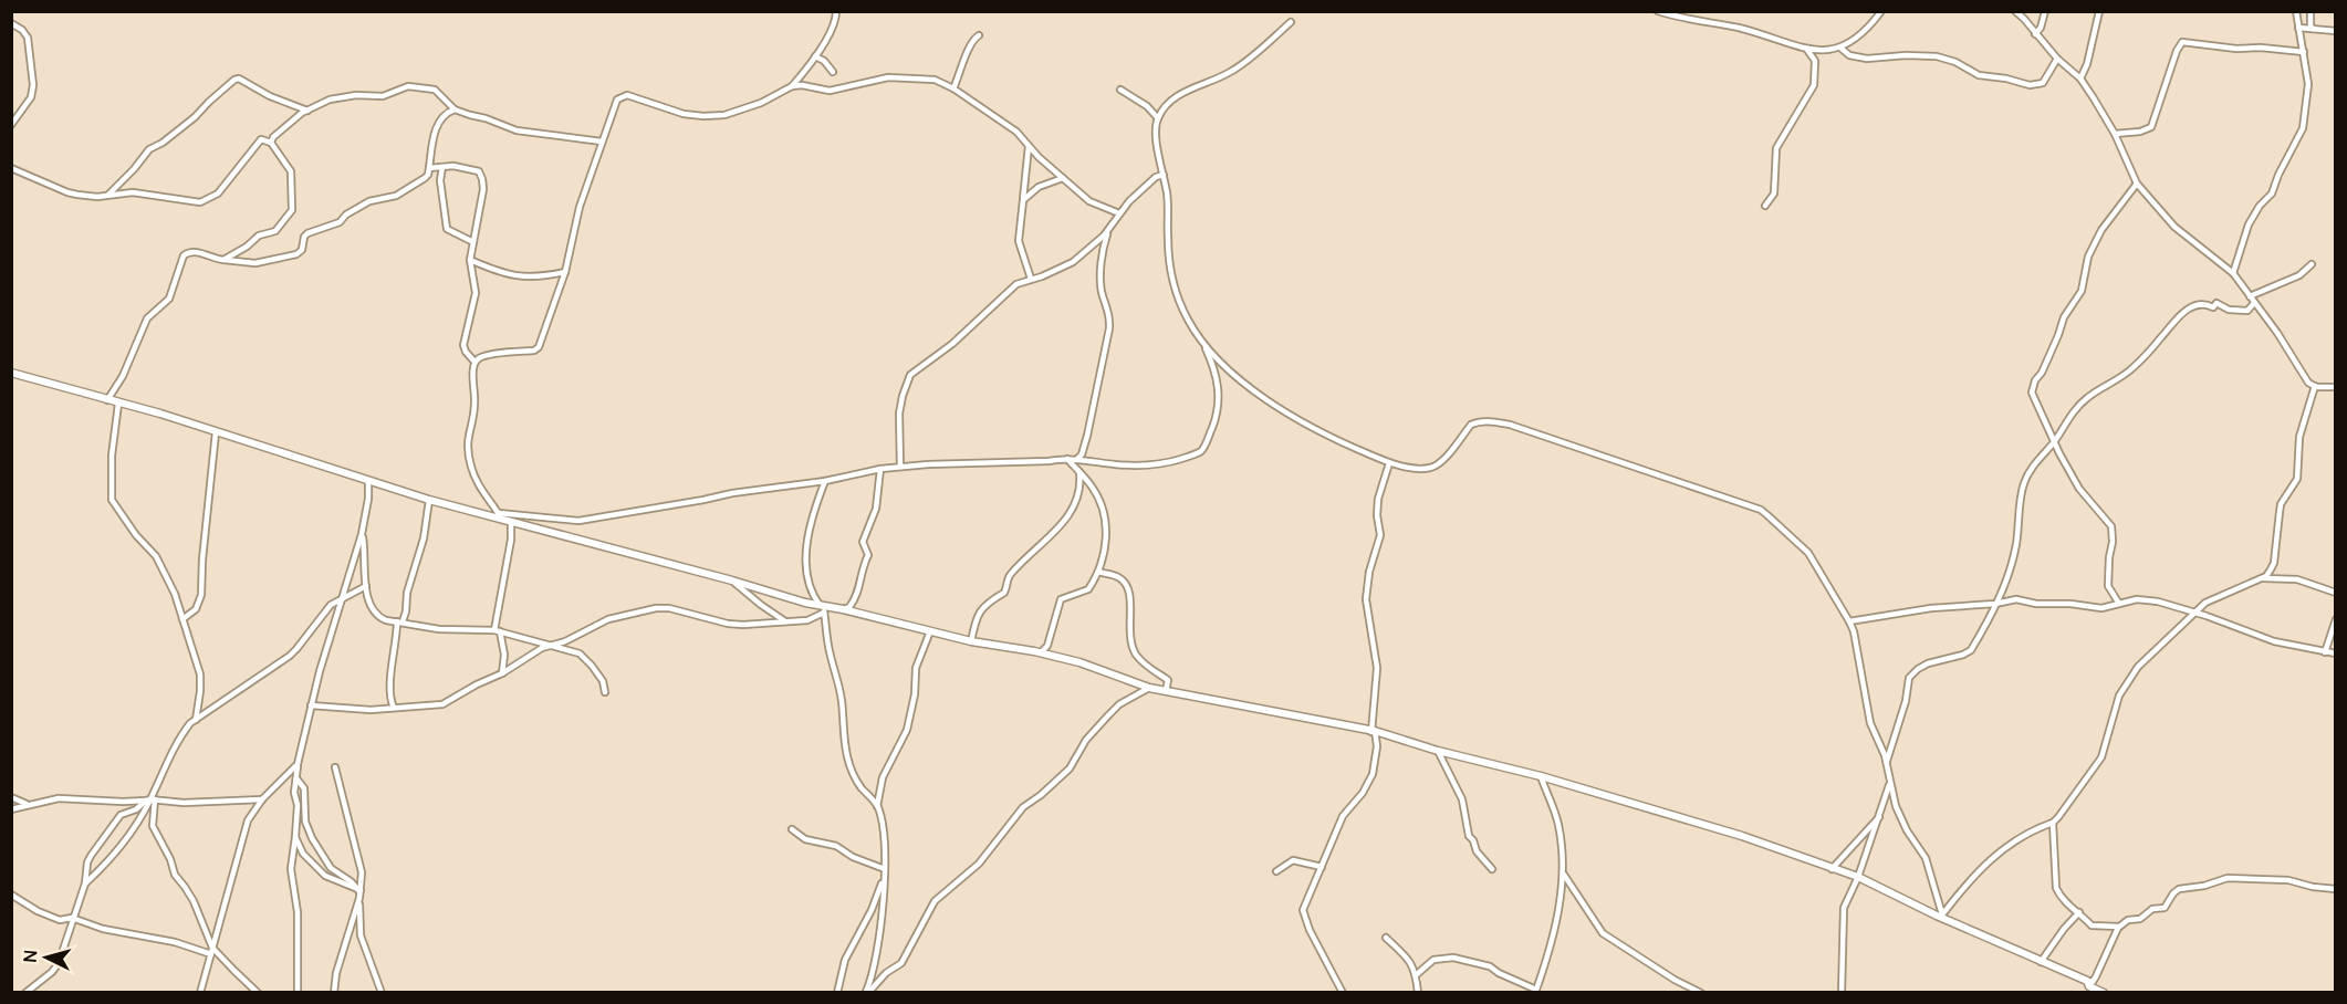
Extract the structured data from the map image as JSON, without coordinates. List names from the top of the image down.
{
  "north": "left"
}
